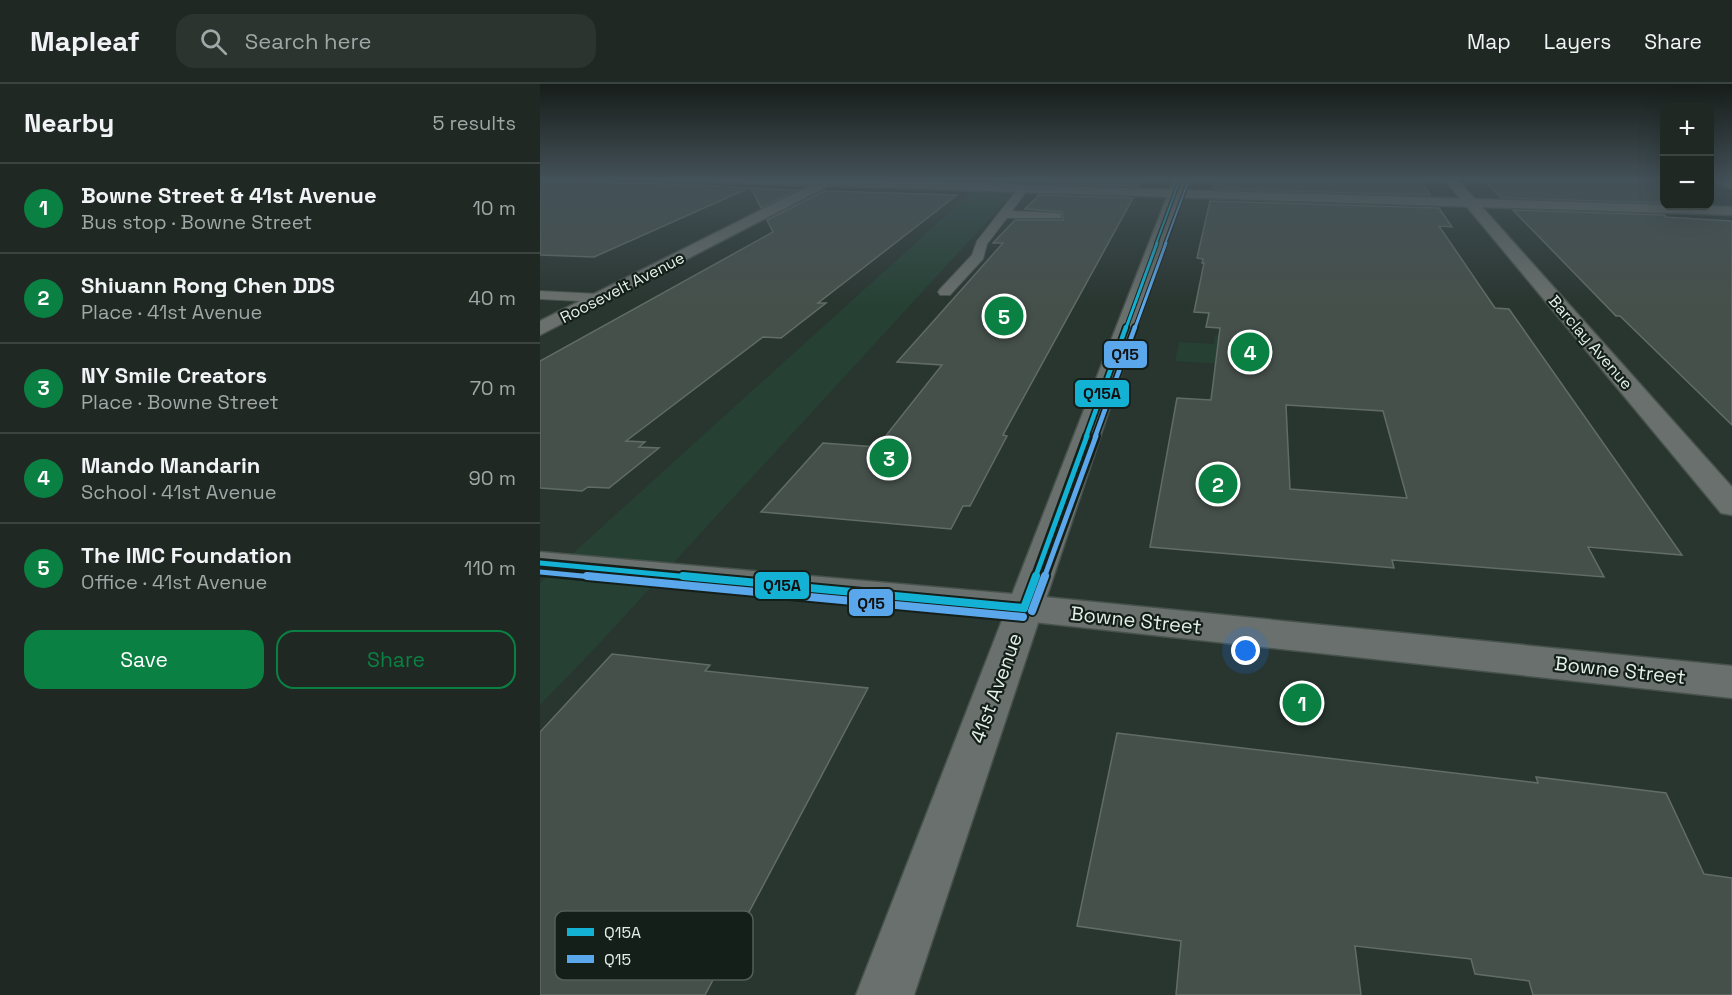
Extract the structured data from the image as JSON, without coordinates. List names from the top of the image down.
{
  "streets": {
    "street": [
      "Roosevelt Avenue",
      "Barclay Avenue",
      "Bowne Street",
      "41st Avenue"
    ]
  },
  "crossings": [
    ["Bowne Street", "41st Avenue"]
  ],
  "lines": ["transit line Q15A", "transit line Q15"],
  "legend": ["Q15A", "Q15"],
  "page": {
    "header": "Mapleaf",
    "search": "Search here",
    "nav": ["Map", "Layers", "Share"],
    "heading": ["Nearby", "5 results"],
    "map_buttons": ["+", "−"],
    "list": [
      {
        "mark": "1",
        "name": "Bowne Street & 41st Avenue",
        "note": "Bus stop · Bowne Street",
        "value": "10 m"
      },
      {
        "mark": "2",
        "name": "Shiuann Rong Chen DDS",
        "note": "Place · 41st Avenue",
        "value": "40 m"
      },
      {
        "mark": "3",
        "name": "NY Smile Creators",
        "note": "Place · Bowne Street",
        "value": "70 m"
      },
      {
        "mark": "4",
        "name": "Mando Mandarin",
        "note": "School · 41st Avenue",
        "value": "90 m"
      },
      {
        "mark": "5",
        "name": "The IMC Foundation",
        "note": "Office · 41st Avenue",
        "value": "110 m"
      }
    ],
    "pins": [
      "5",
      "4",
      "3",
      "2",
      "1"
    ],
    "buttons": ["Save", "Share"]
  }
}
